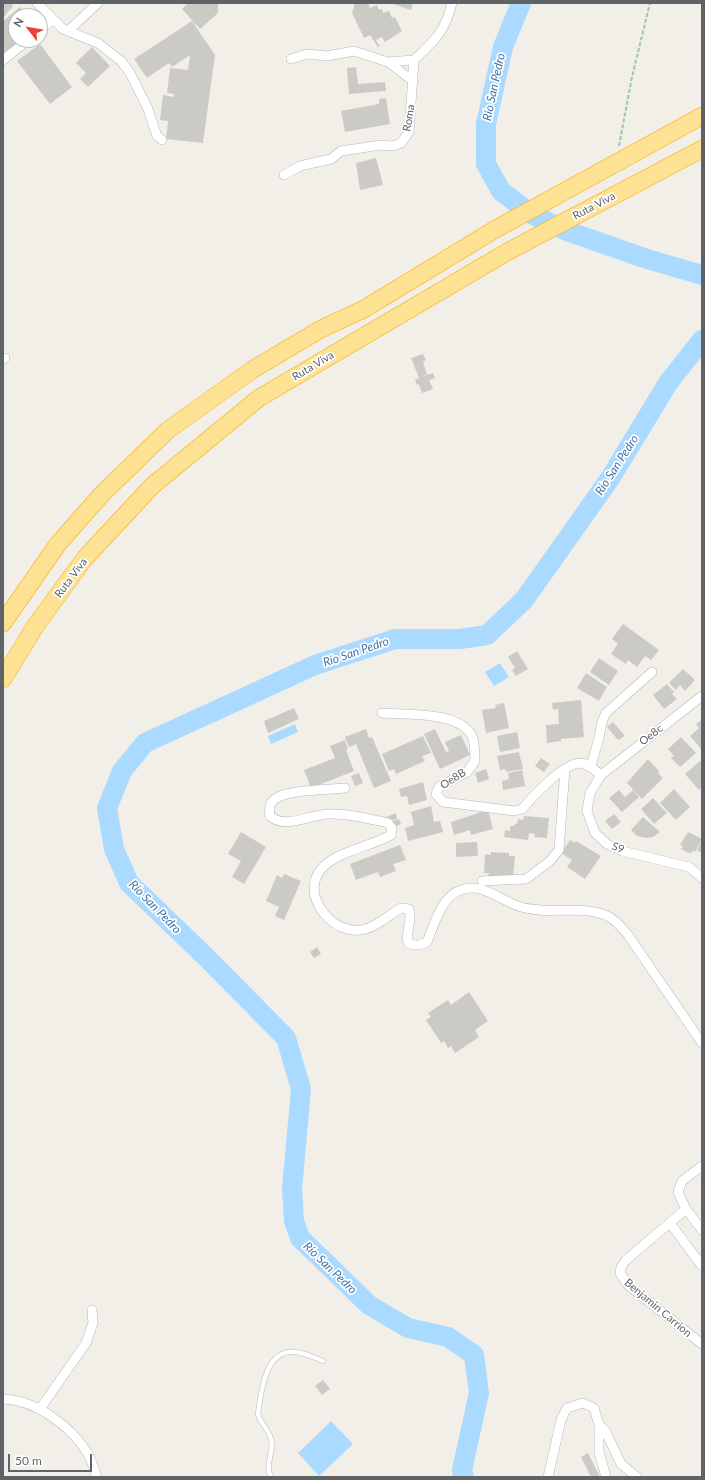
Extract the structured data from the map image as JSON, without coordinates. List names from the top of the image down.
{
  "streets": {
    "highway": ["Ruta Viva"],
    "street": [
      "Roma",
      "Oe8c",
      "Oe8B",
      "S9",
      "Benjamin Carrion"
    ]
  },
  "crossings": [
    ["Oe8c", "S9"]
  ],
  "water": ["Río San Pedro"],
  "scale_bar": "50 m",
  "north": "top left"
}
